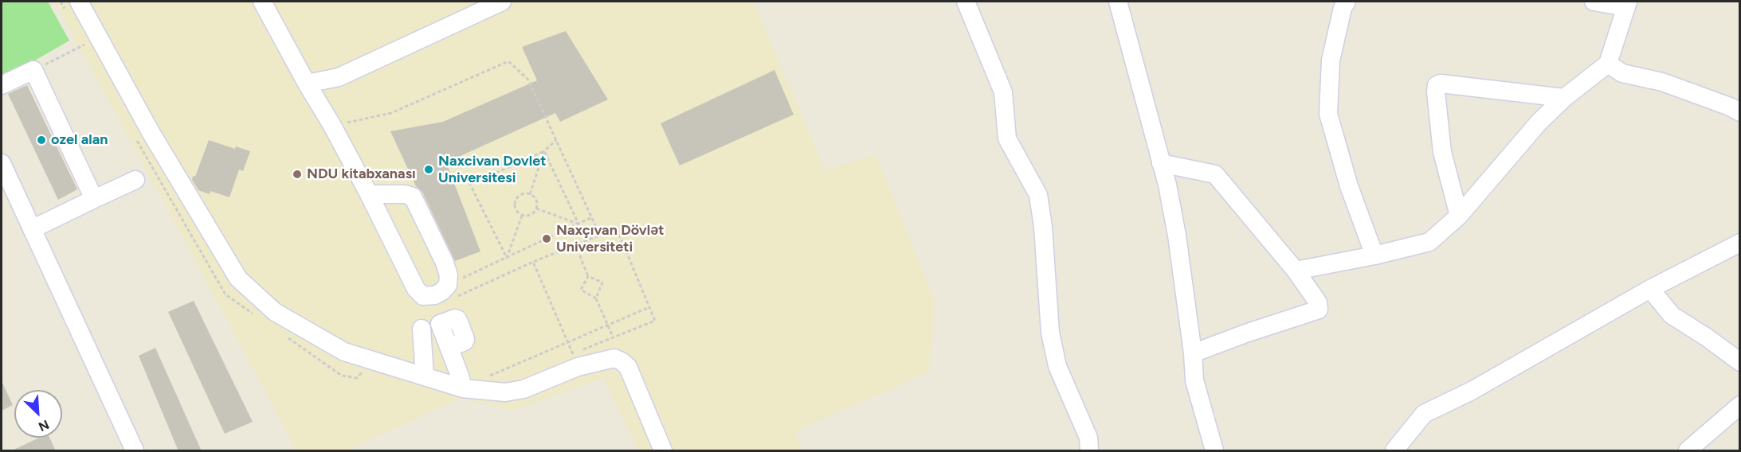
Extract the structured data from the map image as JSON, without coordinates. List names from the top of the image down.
{
  "places": [
    "ozel alan",
    "Naxcivan Dovlet Universitesi",
    "NDU kitabxanası",
    "Naxçıvan Dövlət Universiteti"
  ],
  "north": "bottom right"
}
